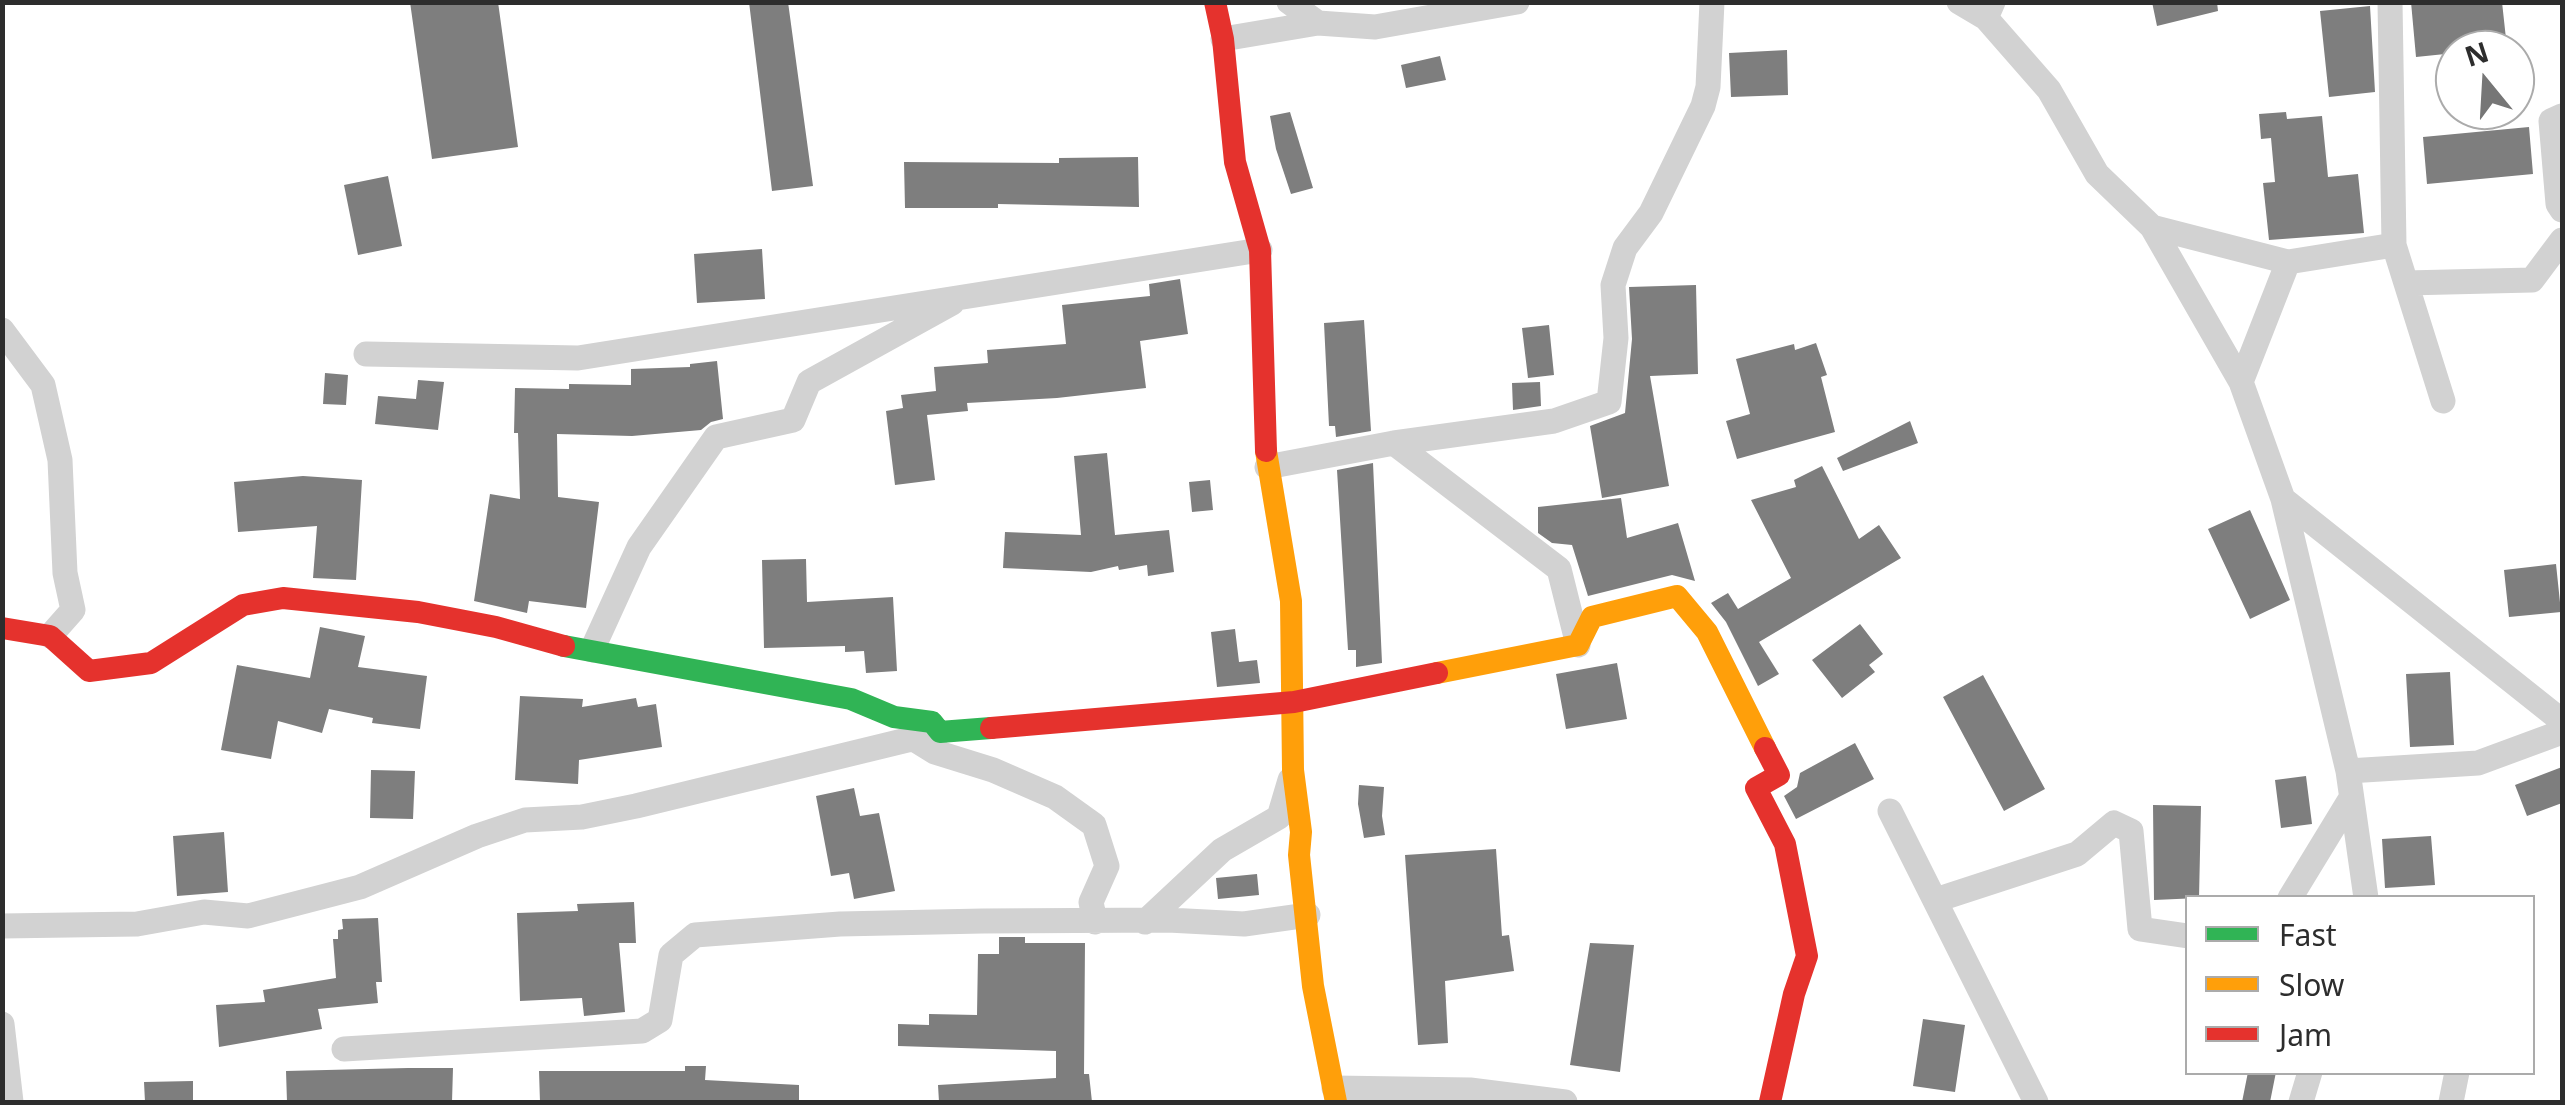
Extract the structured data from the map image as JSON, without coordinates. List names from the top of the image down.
{
  "legend": ["Fast", "Slow", "Jam"],
  "north": "top"
}
